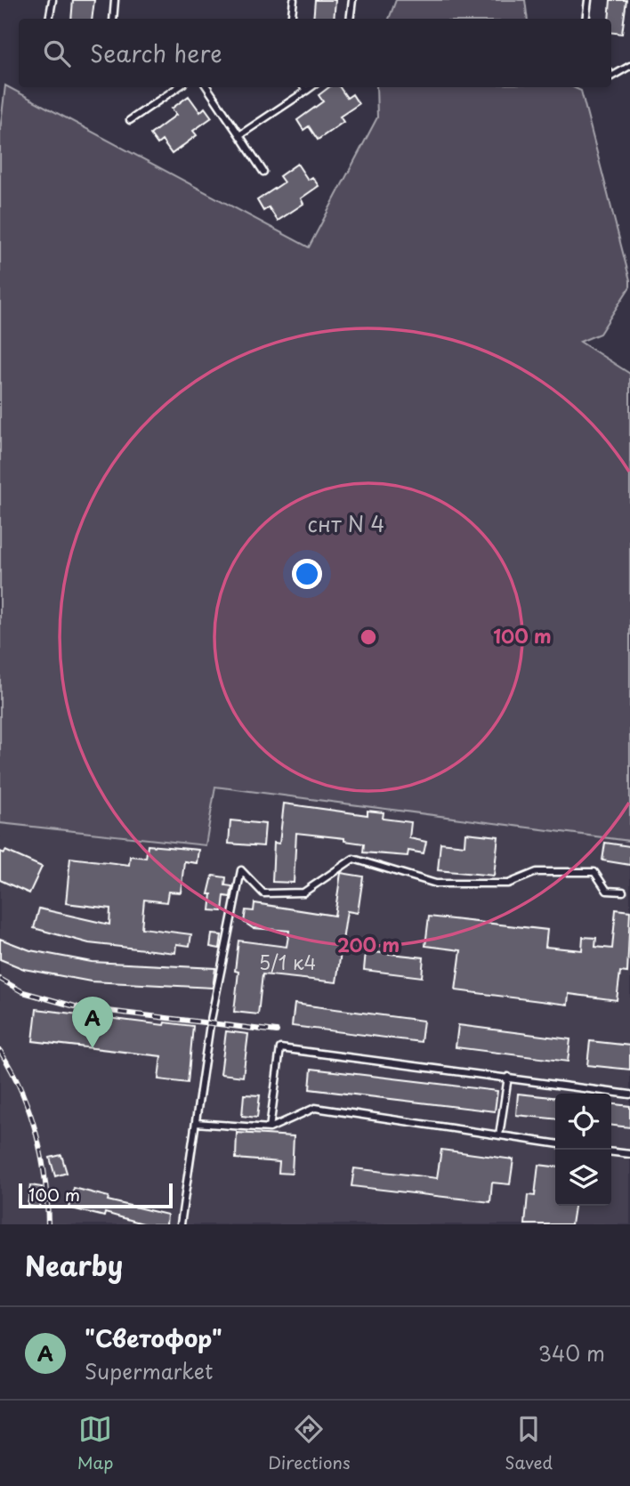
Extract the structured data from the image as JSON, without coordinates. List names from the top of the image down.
{
  "parks": ["снт N 4"],
  "house_numbers": ["5/1 к4"],
  "scale_bar": "100 m",
  "page": {
    "search": "Search here",
    "pins": "A",
    "scale": "100 m",
    "heading": "Nearby",
    "list": [
      {
        "mark": "A",
        "name": "\"Светофор\"",
        "note": "Supermarket",
        "value": "340 m"
      }
    ],
    "nav": ["Map", "Directions", "Saved"]
  },
  "rings": ["100 m", "200 m"]
}
